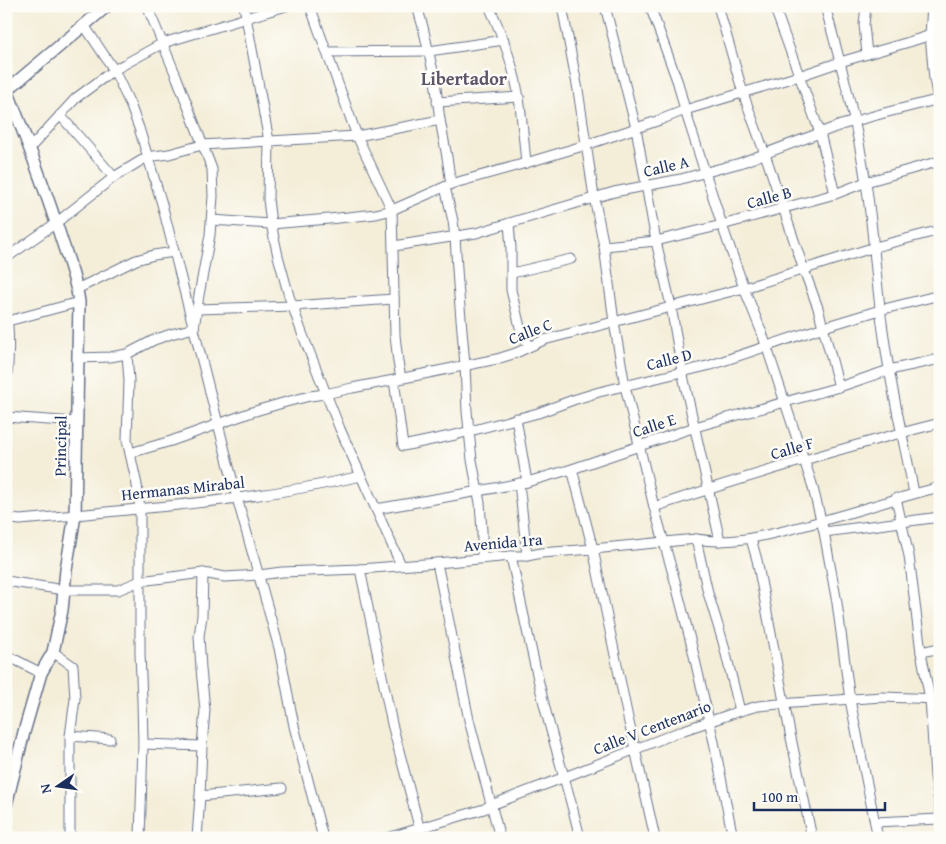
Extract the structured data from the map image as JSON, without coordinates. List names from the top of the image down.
{
  "streets": {
    "street": [
      "Calle A",
      "Calle B",
      "Calle C",
      "Calle D",
      "Calle E",
      "Principal",
      "Calle F",
      "Hermanas Mirabal",
      "Avenida 1ra",
      "Calle V Centenario"
    ]
  },
  "crossings": [
    ["Calle C", "Calle D"],
    ["Principal", "Hermanas Mirabal"],
    ["Principal", "Avenida 1ra"]
  ],
  "districts": ["Libertador"],
  "scale_bar": "100 m",
  "north": "left"
}
